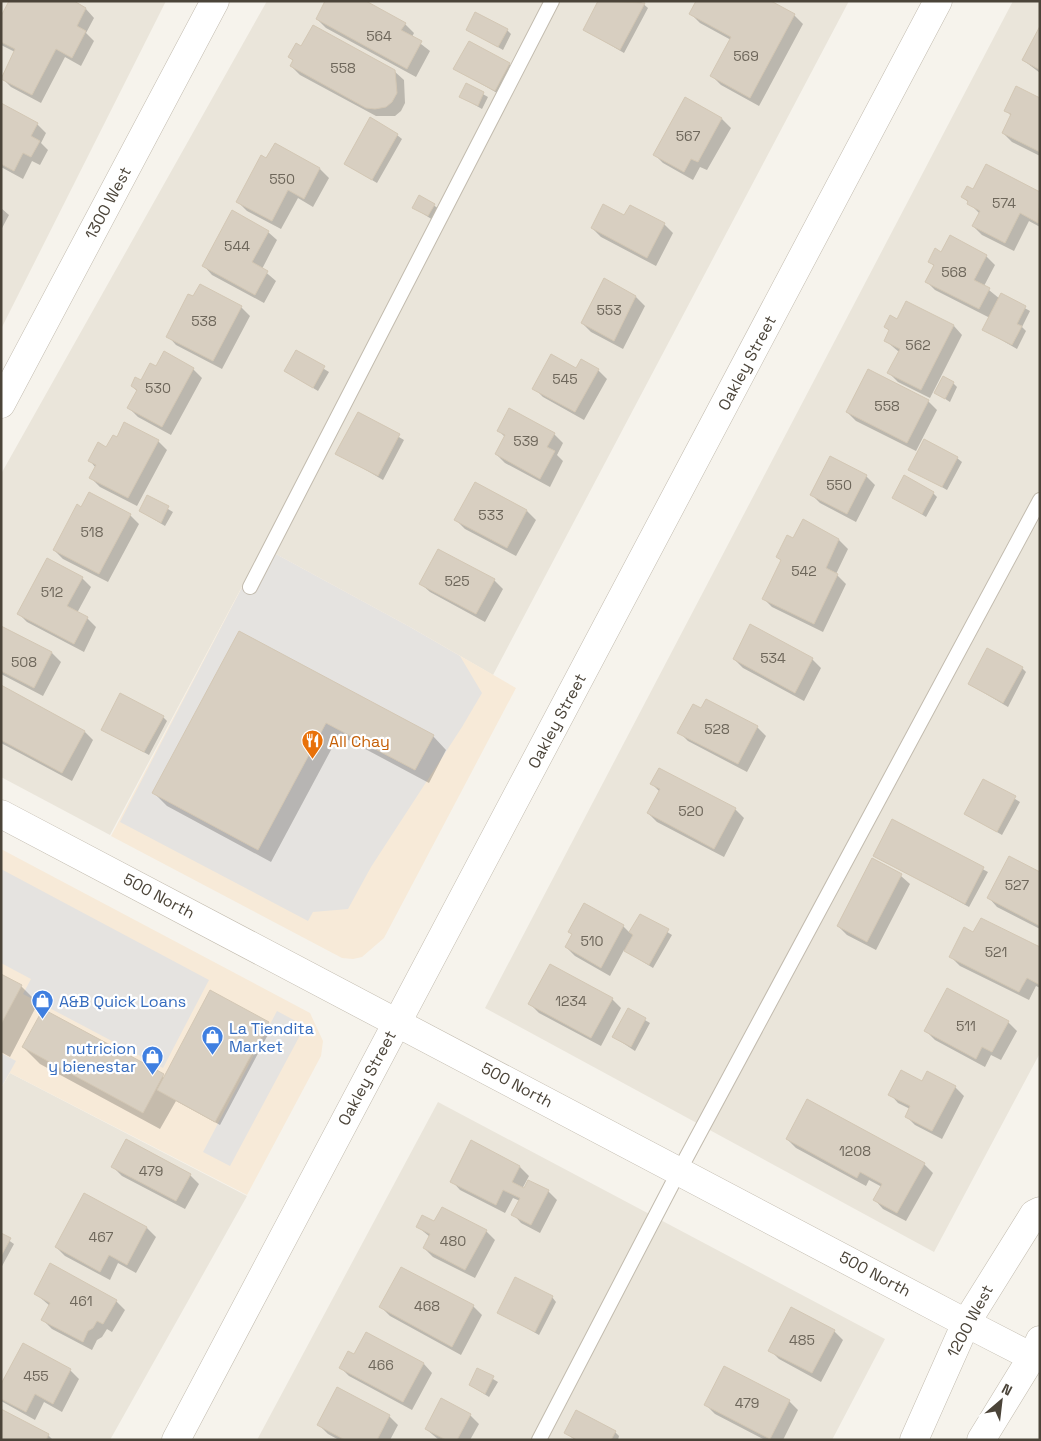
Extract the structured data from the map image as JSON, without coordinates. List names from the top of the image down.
{
  "streets": {
    "street": [
      "1300 West",
      "Oakley Street",
      "500 North",
      "1200 West"
    ]
  },
  "crossings": [
    ["Oakley Street", "500 North"],
    ["500 North", "1200 West"]
  ],
  "places": {
    "restaurant": ["All Chay"],
    "shop": ["A&B Quick Loans", "La Tiendita Market", "nutricion y bienestar"]
  },
  "house_numbers": [
    "564",
    "569",
    "558",
    "567",
    "550",
    "574",
    "544",
    "568",
    "553",
    "538",
    "562",
    "545",
    "530",
    "558",
    "539",
    "550",
    "533",
    "518",
    "542",
    "525",
    "512",
    "534",
    "508",
    "528",
    "520",
    "527",
    "510",
    "521",
    "1234",
    "511",
    "1208",
    "479",
    "467",
    "480",
    "461",
    "468",
    "485",
    "466",
    "455",
    "479"
  ],
  "north": "top right"
}
